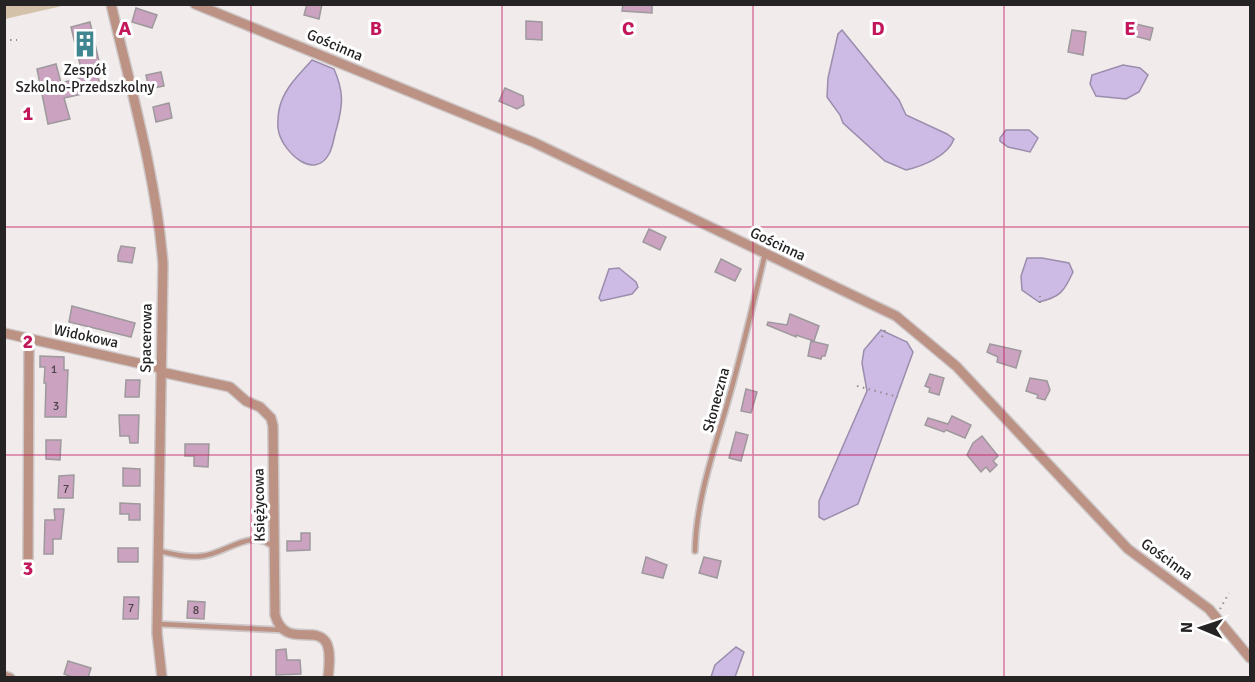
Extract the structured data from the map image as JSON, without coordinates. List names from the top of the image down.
{
  "streets": {
    "street": [
      "Gościnna",
      "Widokowa",
      "Spacerowa",
      "Księżycowa"
    ],
    "lane": ["Słoneczna"]
  },
  "crossings": [
    ["Gościnna", "Słoneczna"],
    ["Widokowa", "Spacerowa"],
    ["Widokowa", "Księżycowa"],
    ["Spacerowa", "Księżycowa"]
  ],
  "places": {
    "building": ["Zespół Szkolno-Przedszkolny"]
  },
  "house_numbers": [
    "1",
    "3",
    "7",
    "7",
    "8"
  ],
  "north": "left",
  "grid": {
    "columns": [
      "A",
      "B",
      "C",
      "D",
      "E"
    ],
    "rows": ["1", "2", "3"]
  }
}
